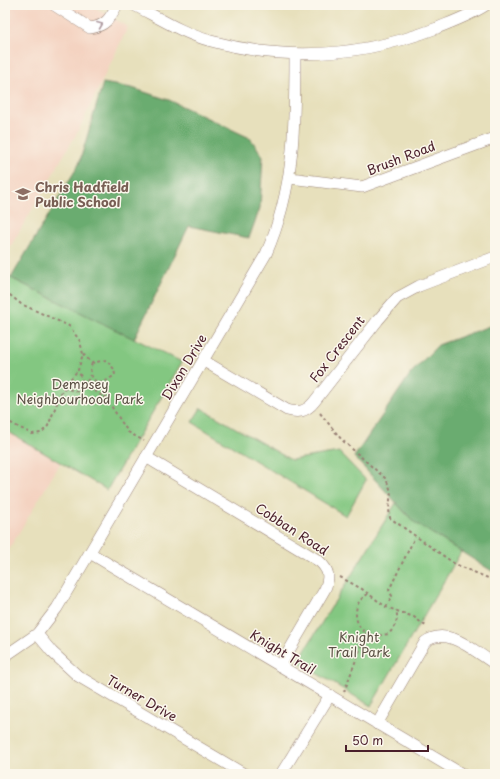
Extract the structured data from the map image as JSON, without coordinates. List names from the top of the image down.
{
  "streets": {
    "street": [
      "Brush Road",
      "Fox Crescent",
      "Dixon Drive",
      "Cobban Road",
      "Knight Trail",
      "Turner Drive"
    ]
  },
  "crossings": [
    ["Brush Road", "Dixon Drive"],
    ["Fox Crescent", "Dixon Drive"],
    ["Dixon Drive", "Cobban Road"],
    ["Dixon Drive", "Knight Trail"],
    ["Dixon Drive", "Turner Drive"],
    ["Cobban Road", "Knight Trail"]
  ],
  "parks": ["Dempsey Neighbourhood Park", "Knight Trail Park"],
  "places": {
    "school or university": ["Chris Hadfield Public School"]
  },
  "scale_bar": "50 m"
}
